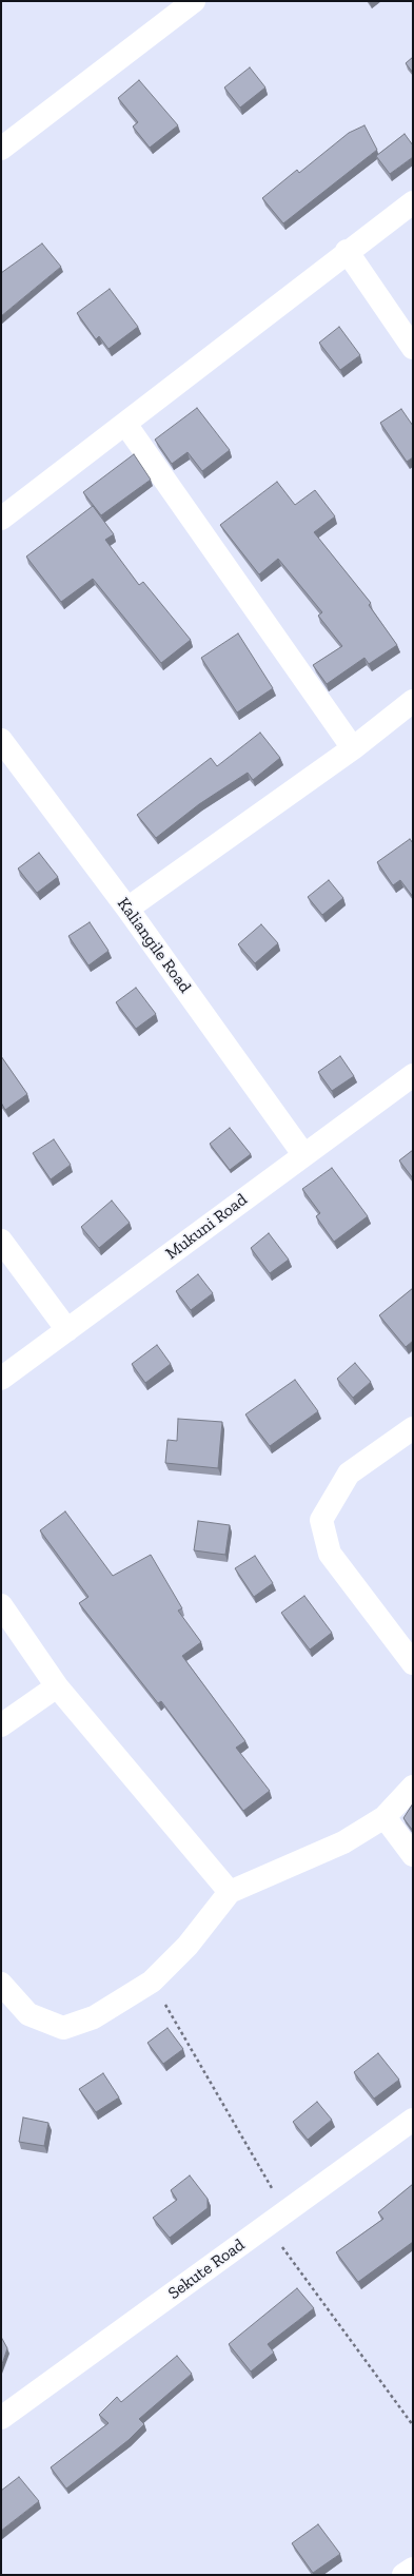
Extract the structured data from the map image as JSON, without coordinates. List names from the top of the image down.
{
  "streets": {
    "street": ["Kaliangile Road", "Mukuni Road", "Sekute Road"]
  },
  "crossings": [
    ["Kaliangile Road", "Mukuni Road"]
  ]
}
